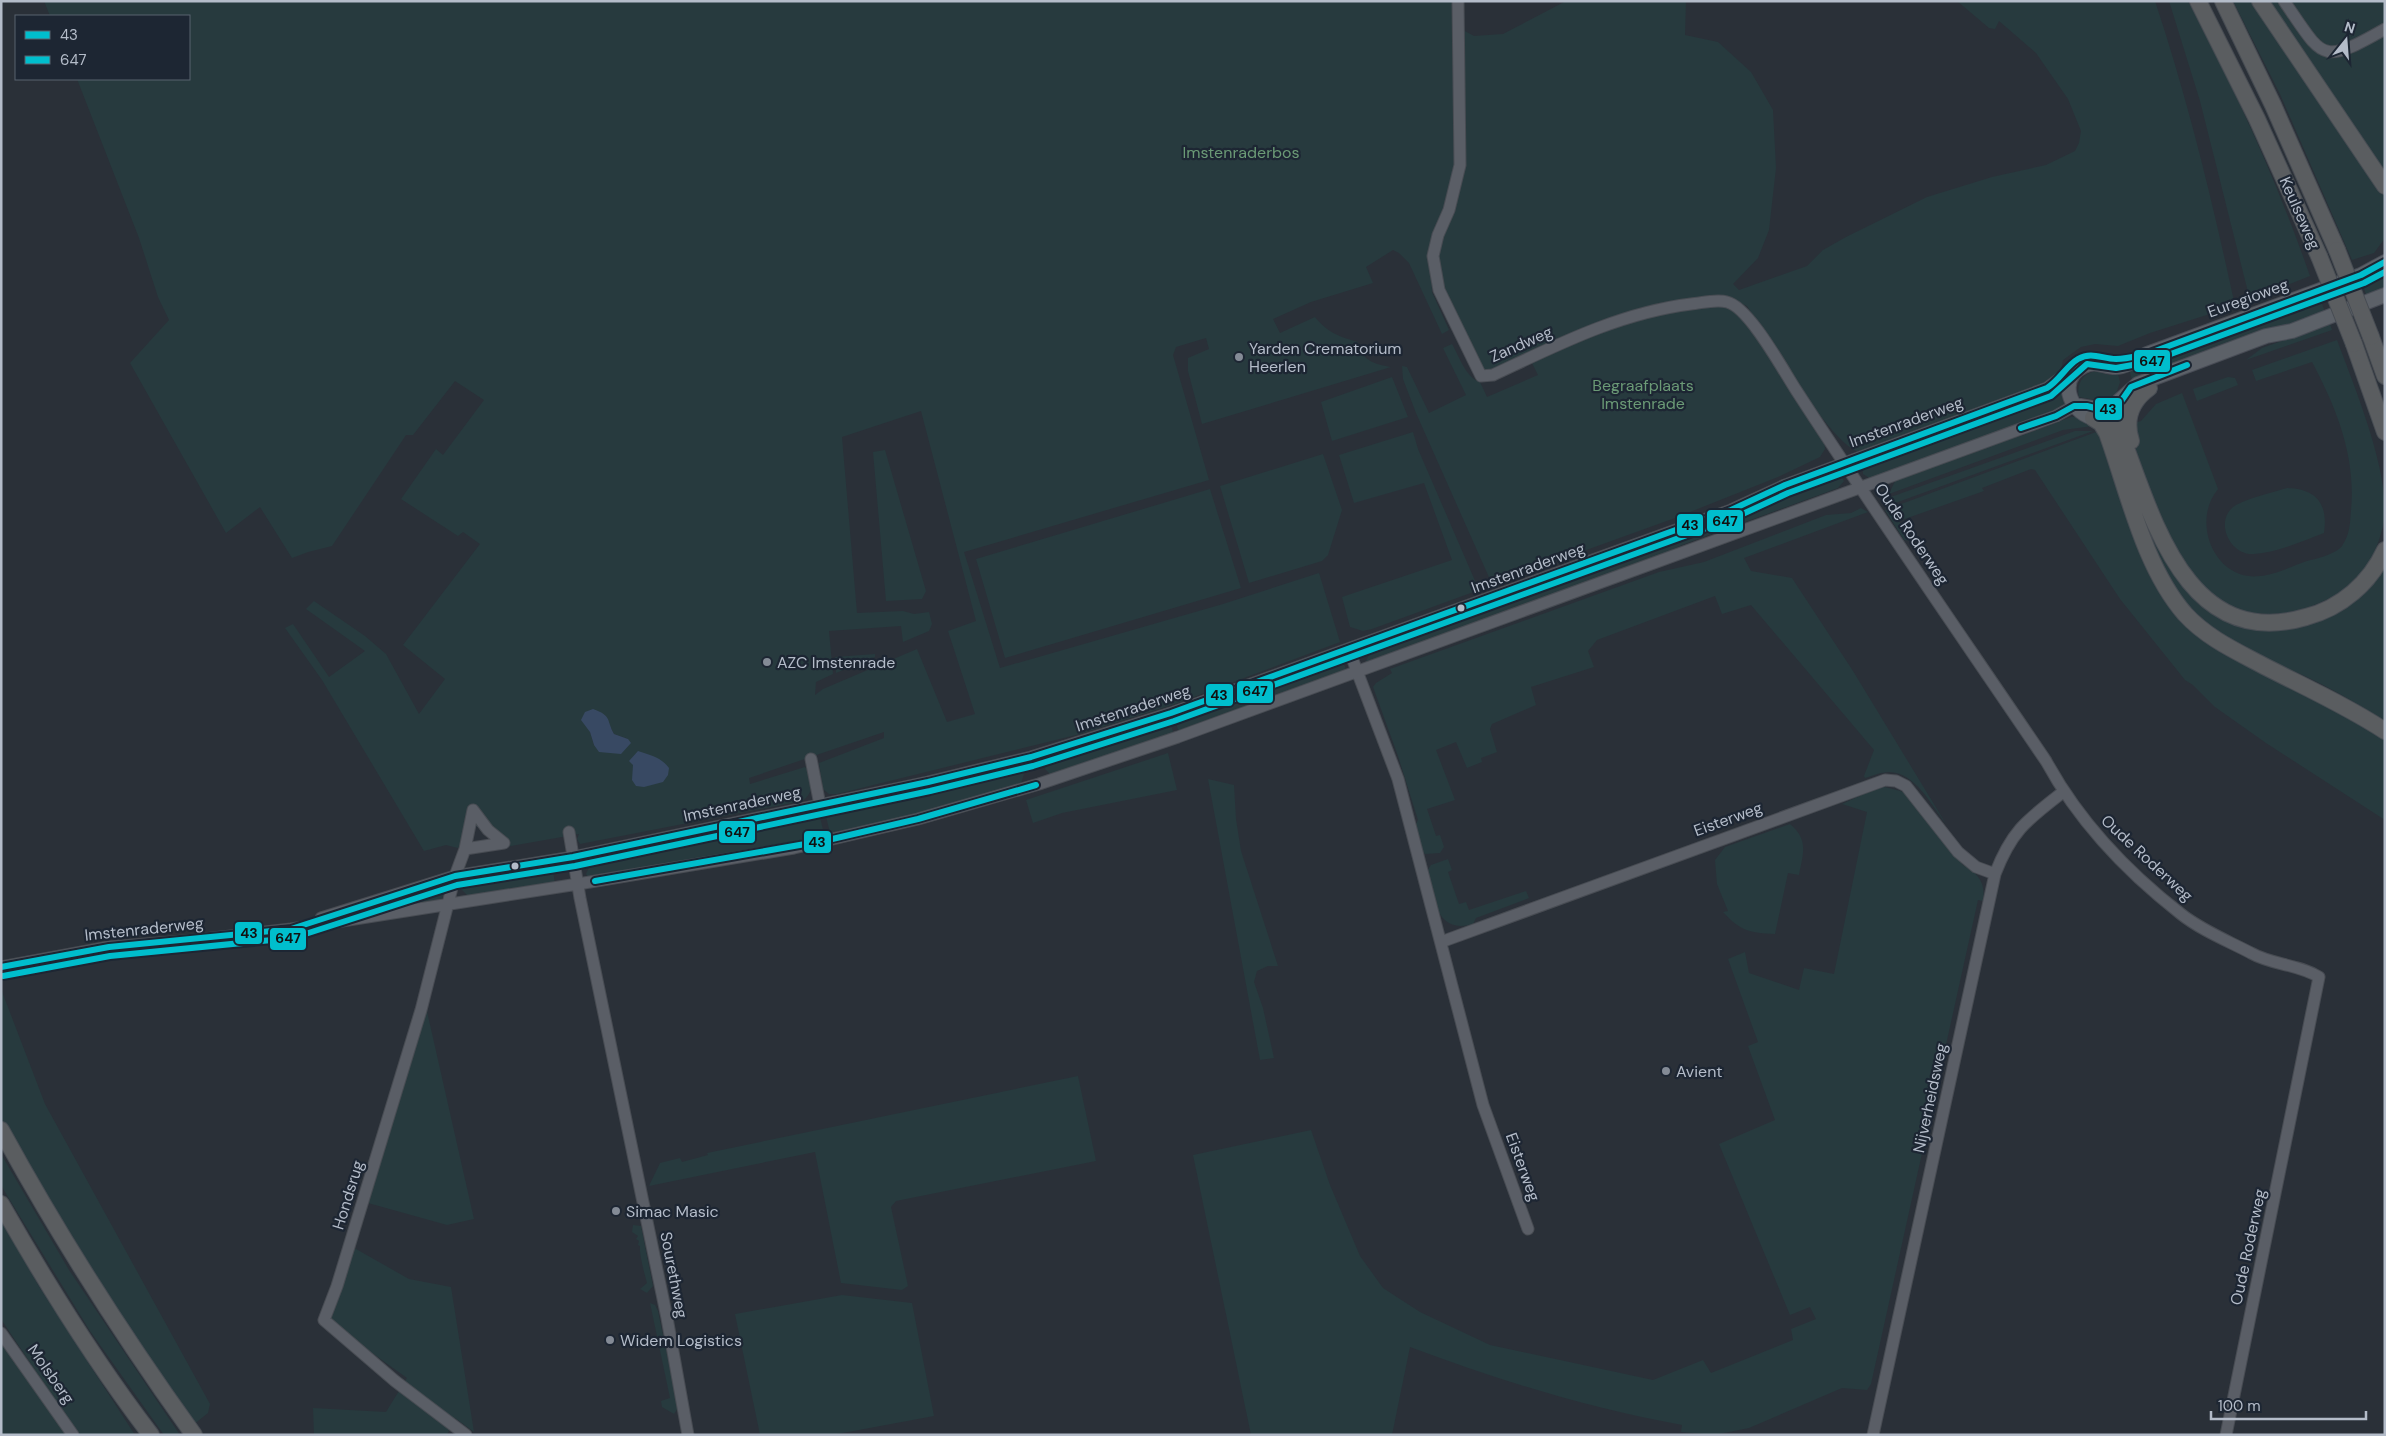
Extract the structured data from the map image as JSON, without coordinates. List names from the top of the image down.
{
  "streets": {
    "highway": ["Keulseweg"],
    "main road": ["Euregioweg"],
    "street": [
      "Zandweg",
      "Imstenraderweg",
      "Oude Roderweg",
      "Eisterweg",
      "Nijverheidsweg",
      "Hondsrug",
      "Sourethweg",
      "Molsberg"
    ]
  },
  "crossings": [
    ["Zandweg", "Imstenraderweg"],
    ["Zandweg", "Oude Roderweg"],
    ["Imstenraderweg", "Oude Roderweg"],
    ["Imstenraderweg", "Eisterweg"],
    ["Imstenraderweg", "Hondsrug"],
    ["Imstenraderweg", "Sourethweg"],
    ["Oude Roderweg", "Nijverheidsweg"],
    ["Eisterweg", "Nijverheidsweg"]
  ],
  "parks": ["Imstenraderbos", "Begraafplaats Imstenrade"],
  "places": [
    "Yarden Crematorium Heerlen",
    "AZC Imstenrade",
    "Avient",
    "Simac Masic",
    "Widem Logistics"
  ],
  "lines": ["transit line 43", "transit line 647"],
  "legend": ["43", "647"],
  "scale_bar": "100 m",
  "north": "top"
}
